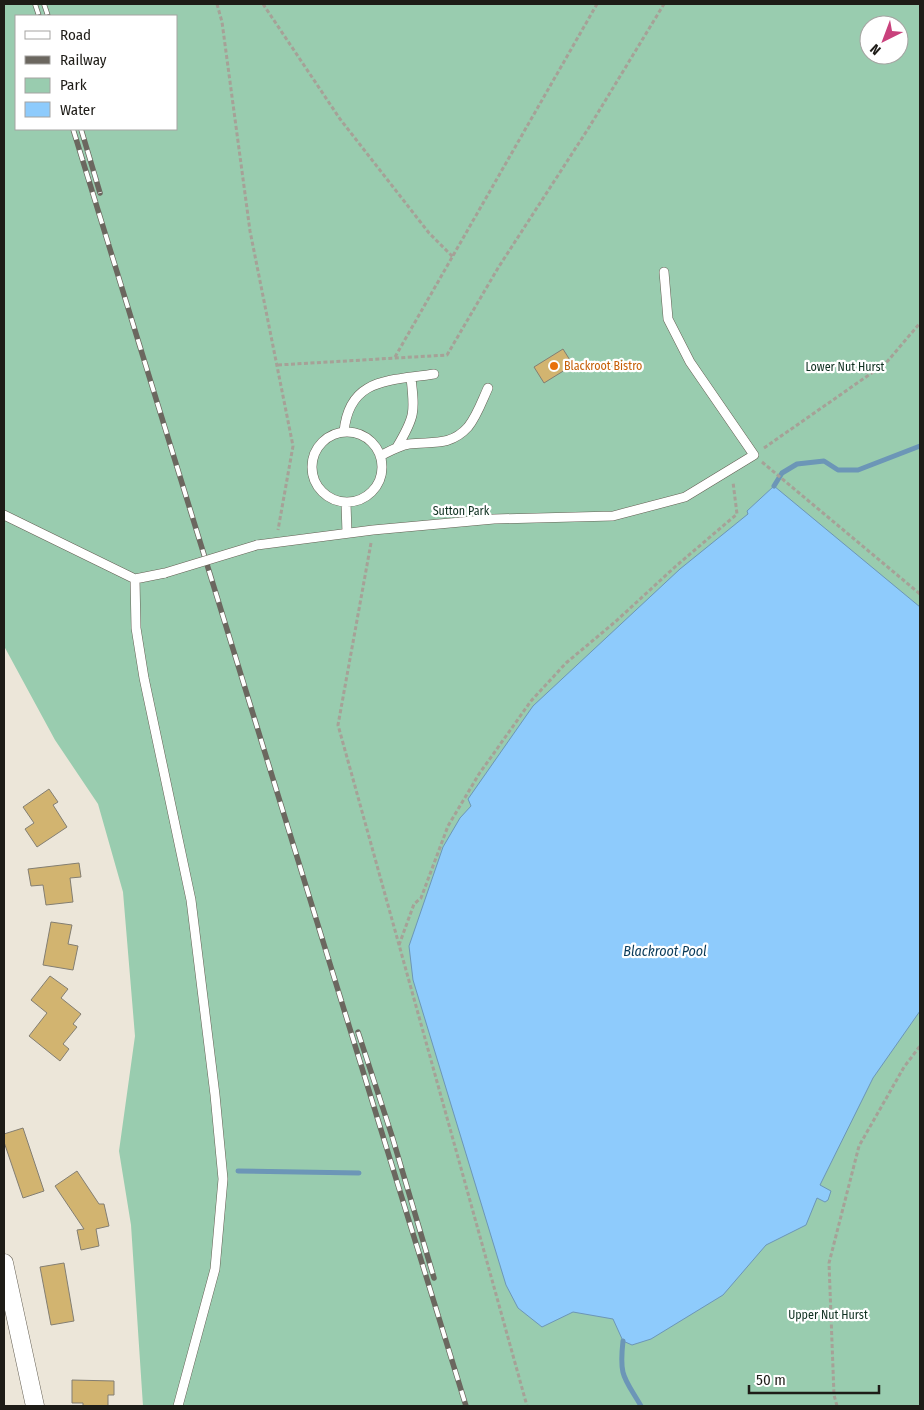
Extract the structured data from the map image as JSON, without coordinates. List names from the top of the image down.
{
  "water": ["Blackroot Pool"],
  "parks": ["Lower Nut Hurst", "Sutton Park", "Upper Nut Hurst"],
  "places": ["Blackroot Bistro"],
  "legend": [
    "Road",
    "Railway",
    "Park",
    "Water"
  ],
  "scale_bar": "50 m",
  "north": "bottom left"
}
